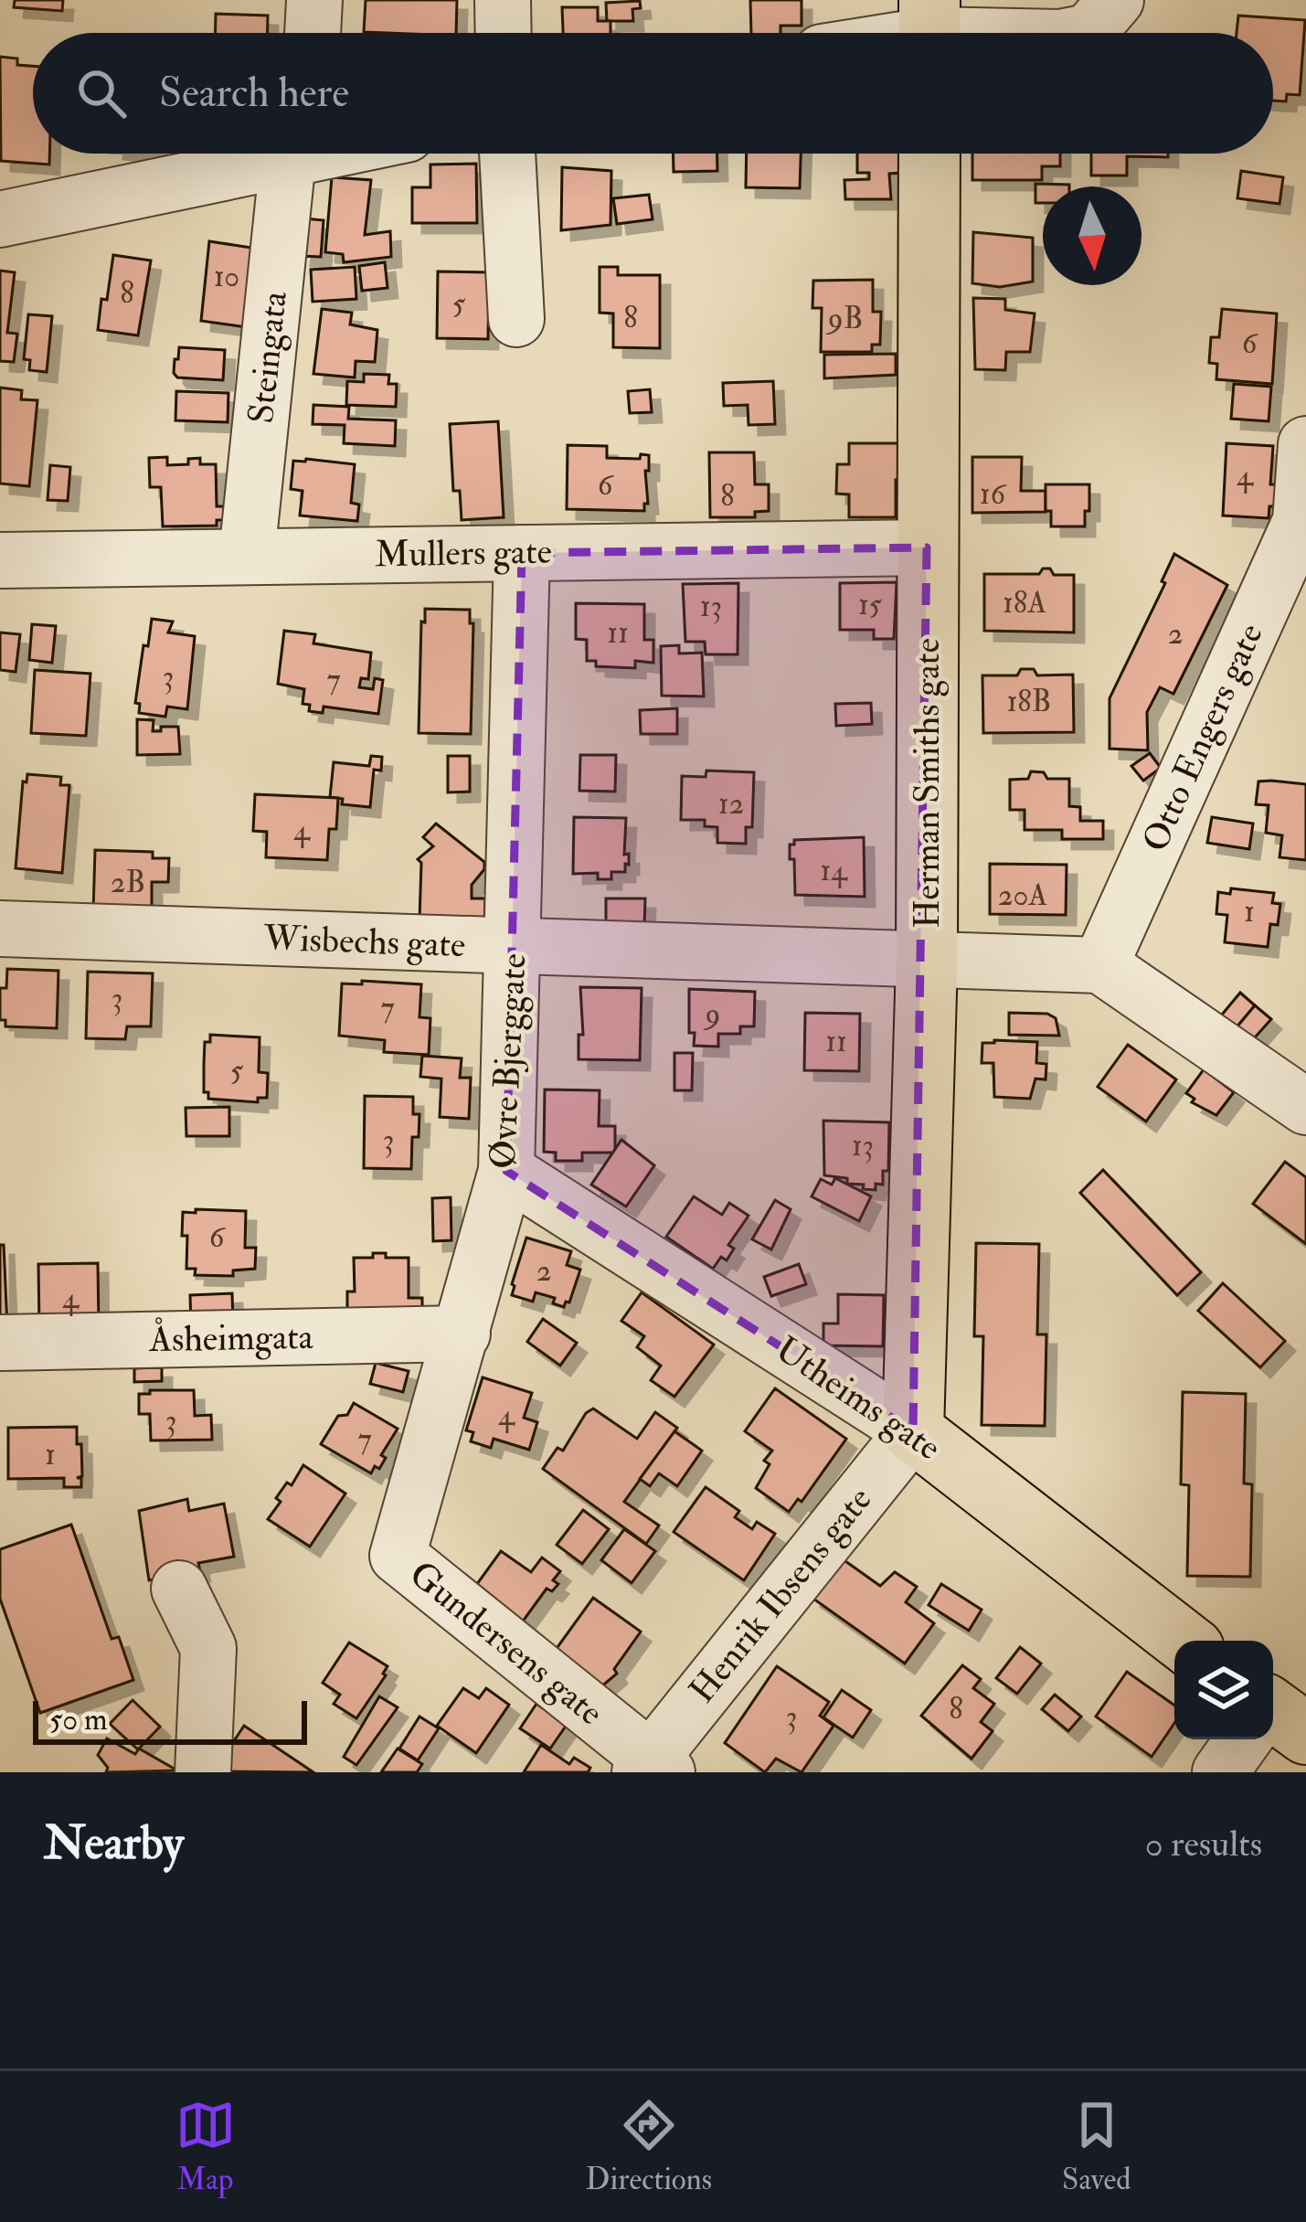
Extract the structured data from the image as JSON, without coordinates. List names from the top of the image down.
{
  "streets": {
    "main road": ["Herman Smiths gate", "Utheims gate"],
    "street": [
      "Steingata",
      "Mullers gate",
      "Otto Engers gate",
      "Wisbechs gate",
      "Øvre Bjerggate",
      "Åsheimgata",
      "Henrik Ibsens gate",
      "Gundersens gate"
    ]
  },
  "crossings": [
    ["Steingata", "Mullers gate"],
    ["Mullers gate", "Herman Smiths gate"],
    ["Mullers gate", "Øvre Bjerggate"],
    ["Otto Engers gate", "Wisbechs gate"],
    ["Herman Smiths gate", "Wisbechs gate"],
    ["Herman Smiths gate", "Utheims gate"],
    ["Herman Smiths gate", "Henrik Ibsens gate"],
    ["Wisbechs gate", "Øvre Bjerggate"],
    ["Øvre Bjerggate", "Åsheimgata"],
    ["Øvre Bjerggate", "Utheims gate"],
    ["Øvre Bjerggate", "Gundersens gate"],
    ["Utheims gate", "Henrik Ibsens gate"],
    ["Henrik Ibsens gate", "Gundersens gate"]
  ],
  "house_numbers": [
    "10",
    "8",
    "5",
    "8",
    "9B",
    "6",
    "4",
    "6",
    "16",
    "8",
    "18A",
    "15",
    "13",
    "11",
    "2",
    "3",
    "7",
    "18B",
    "12",
    "4",
    "14",
    "2B",
    "20A",
    "1",
    "3",
    "7",
    "9",
    "11",
    "5",
    "3",
    "13",
    "6",
    "2",
    "4",
    "4",
    "3",
    "7",
    "1",
    "8",
    "3"
  ],
  "scale_bar": "50 m",
  "north": "bottom",
  "page": {
    "search": "Search here",
    "scale": "50 m",
    "heading": ["Nearby", "0 results"],
    "nav": ["Map", "Directions", "Saved"]
  }
}
